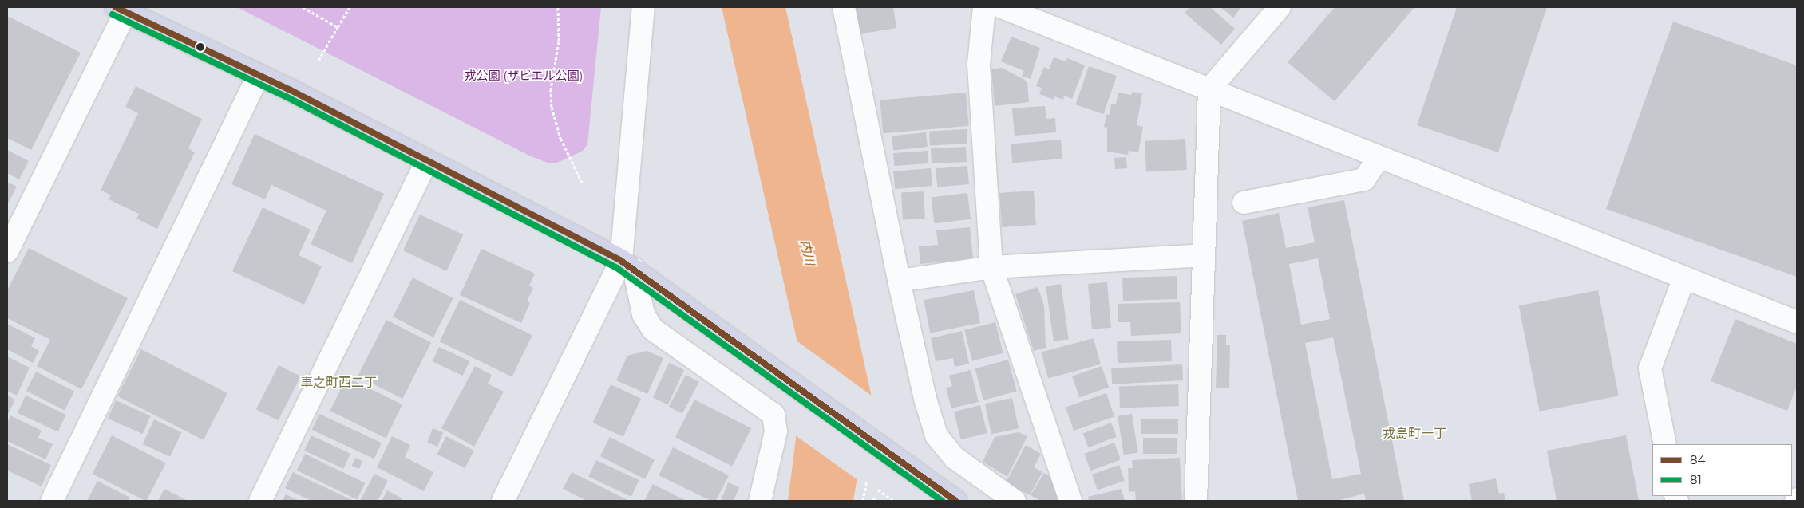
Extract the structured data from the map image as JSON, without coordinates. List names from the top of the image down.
{
  "districts": ["車之町西二丁", "戎島町一丁"],
  "water": ["内川"],
  "parks": ["戎公園 (ザビエル公園)"],
  "lines": ["transit line 84", "transit line 81"],
  "legend": ["84", "81"]
}
